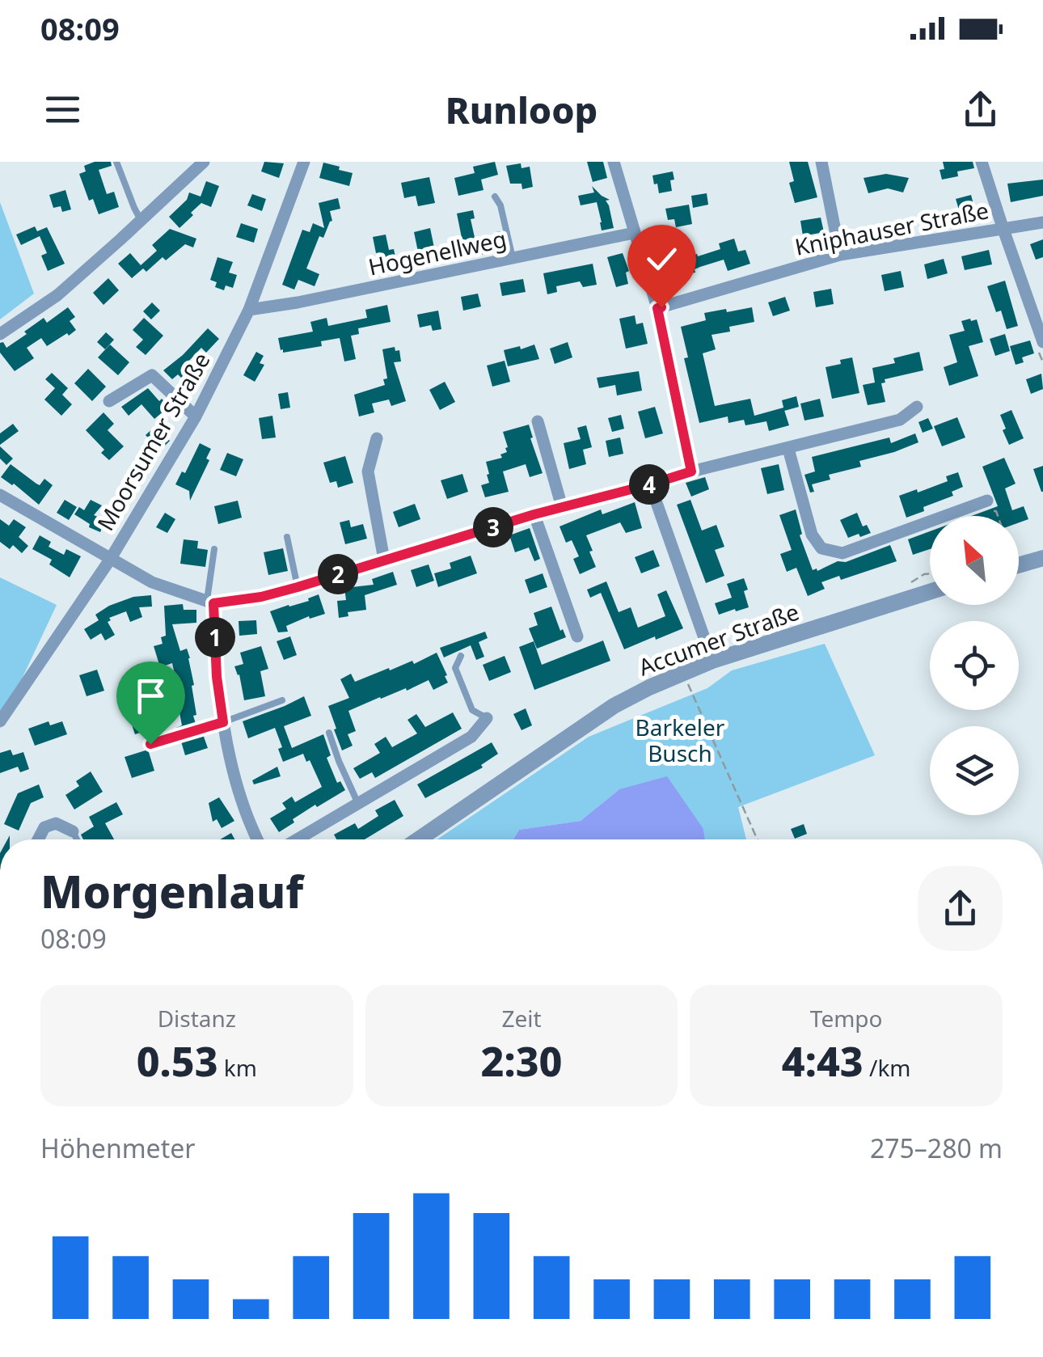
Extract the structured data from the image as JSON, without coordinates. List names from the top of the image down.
{
  "streets": {
    "street": [
      "Kniphauser Straße",
      "Hogenellweg",
      "Moorsumer Straße",
      "Accumer Straße"
    ]
  },
  "crossings": [
    ["Hogenellweg", "Moorsumer Straße"]
  ],
  "parks": ["Barkeler Busch"],
  "north": "top left",
  "page": {
    "status": "08:09",
    "header": "Runloop",
    "pins": [
      "4",
      "3",
      "2",
      "1"
    ],
    "heading": ["Morgenlauf", "08:09"],
    "stats": [
      ["Distanz", "0.53 km"],
      ["Zeit", "2:30"],
      ["Tempo", "4:43 /km"]
    ],
    "chart": ["Höhenmeter", "275–280 m"]
  }
}
